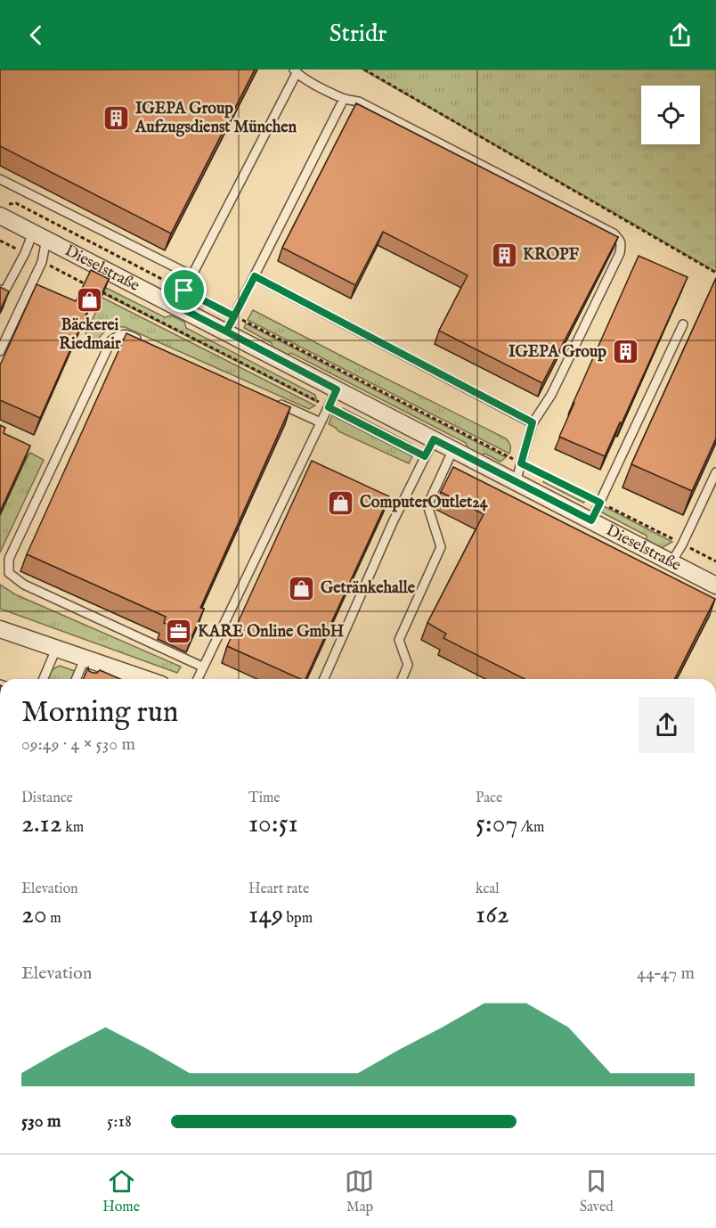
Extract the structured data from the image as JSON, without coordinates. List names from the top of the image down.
{
  "streets": {
    "street": ["Dieselstraße"]
  },
  "places": {
    "building": ["IGEPA Group Aufzugsdienst München", "KROPF", "IGEPA Group"],
    "shop": ["Bäckerei Riedmair", "ComputerOutlet24", "Getränkehalle"],
    "office": ["KARE Online GmbH"]
  },
  "page": {
    "header": "Stridr",
    "heading": ["Morning run", "09:49 · 4 × 530 m"],
    "stats": [
      ["Distance", "2.12 km"],
      ["Time", "10:51"],
      ["Pace", "5:07 /km"],
      ["Elevation", "20 m"],
      ["Heart rate", "149 bpm"],
      ["kcal", "162"]
    ],
    "chart": ["Elevation", "44–47 m"],
    "list": [
      {
        "name": "530 m",
        "note": "5:18"
      }
    ],
    "tabs": ["Home", "Map", "Saved"]
  }
}
